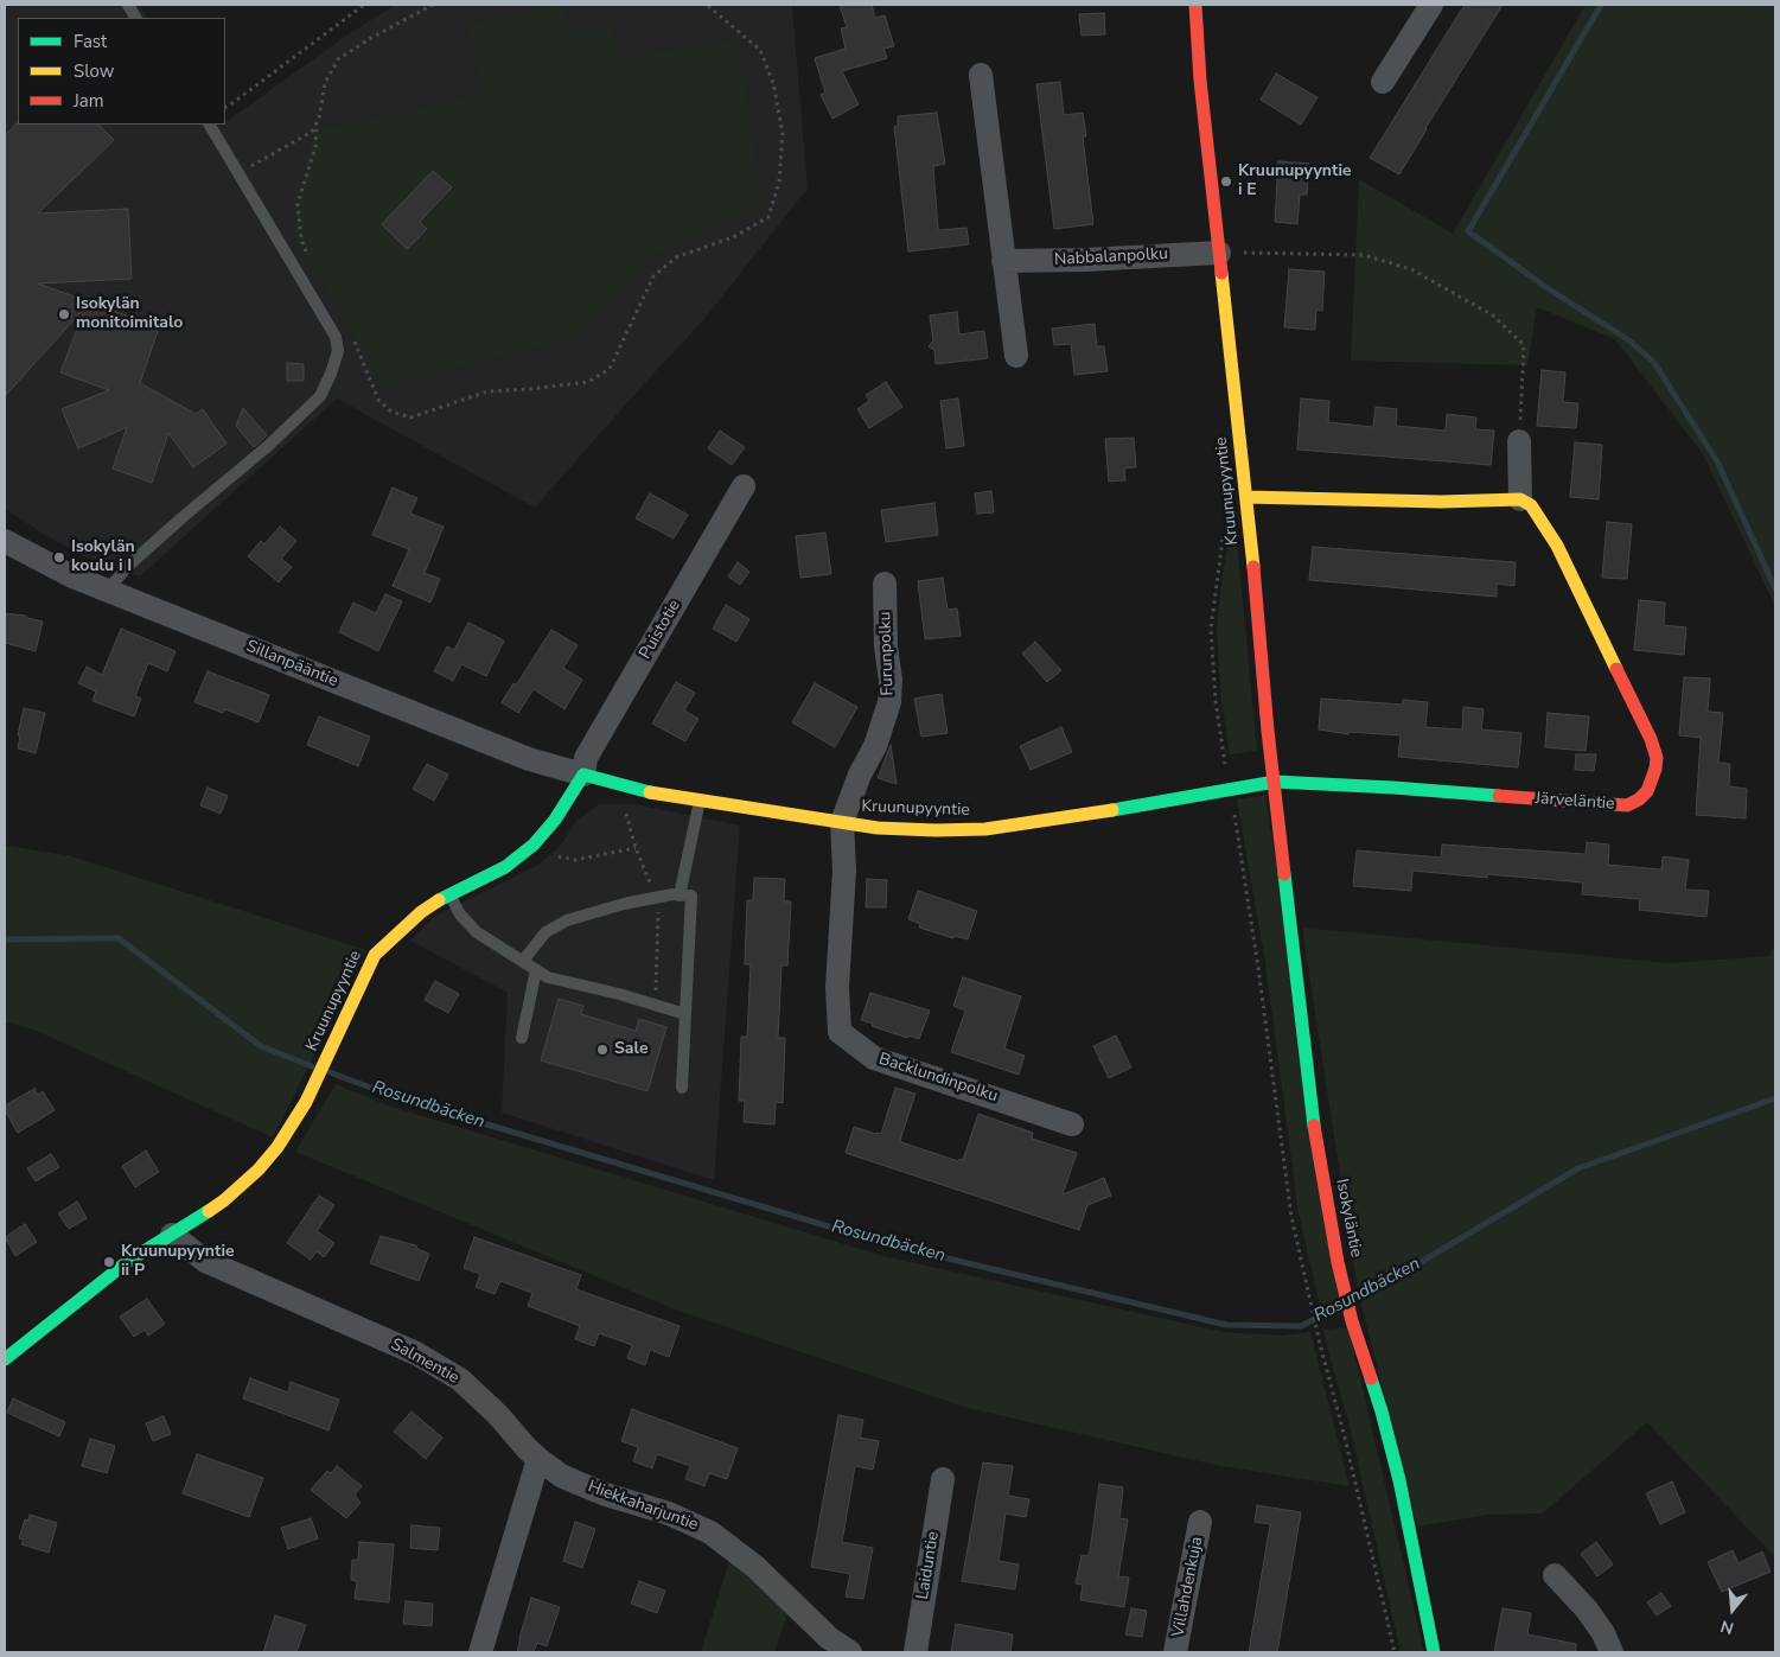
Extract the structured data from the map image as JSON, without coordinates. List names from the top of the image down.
{
  "streets": {
    "street": [
      "Nabbalanpolku",
      "Kruunupyyntie",
      "Puistotie",
      "Furunpolku",
      "Sillanpääntie",
      "Järveläntie",
      "Backlundinpolku",
      "Isokyläntie",
      "Salmentie",
      "Hiekkaharjuntie",
      "Laiduntie",
      "Villahdenkuja"
    ]
  },
  "crossings": [
    ["Nabbalanpolku", "Kruunupyyntie"],
    ["Kruunupyyntie", "Puistotie"],
    ["Kruunupyyntie", "Furunpolku"],
    ["Kruunupyyntie", "Sillanpääntie"],
    ["Kruunupyyntie", "Järveläntie"],
    ["Kruunupyyntie", "Backlundinpolku"],
    ["Kruunupyyntie", "Isokyläntie"],
    ["Kruunupyyntie", "Salmentie"],
    ["Puistotie", "Sillanpääntie"],
    ["Furunpolku", "Backlundinpolku"],
    ["Järveläntie", "Isokyläntie"],
    ["Salmentie", "Hiekkaharjuntie"]
  ],
  "water": ["Rosundbäcken"],
  "places": [
    "Kruunupyyntie i E",
    "Isokylän monitoimitalo",
    "Isokylän koulu i I",
    "Sale",
    "Kruunupyyntie ii P"
  ],
  "legend": ["Fast", "Slow", "Jam"],
  "north": "bottom"
}
